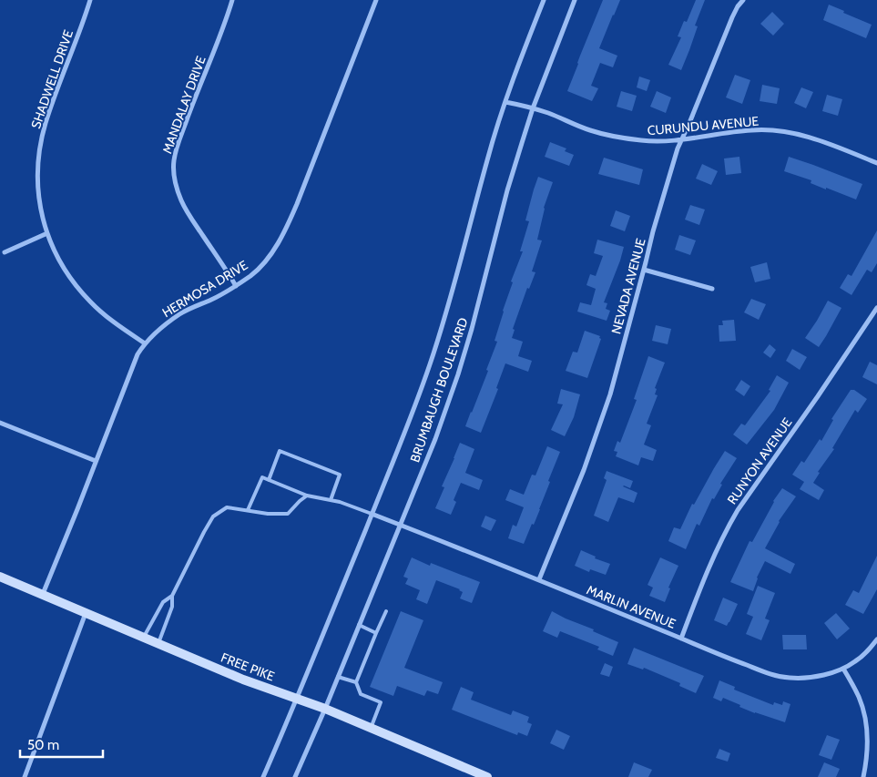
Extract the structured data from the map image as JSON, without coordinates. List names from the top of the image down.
{
  "streets": {
    "main road": ["FREE PIKE"],
    "street": [
      "SHADWELL DRIVE",
      "MANDALAY DRIVE",
      "CURUNDU AVENUE",
      "NEVADA AVENUE",
      "HERMOSA DRIVE",
      "BRUMBAUGH BOULEVARD",
      "RUNYON AVENUE",
      "MARLIN AVENUE"
    ]
  },
  "crossings": [
    ["SHADWELL DRIVE", "HERMOSA DRIVE"],
    ["MANDALAY DRIVE", "HERMOSA DRIVE"],
    ["CURUNDU AVENUE", "NEVADA AVENUE"],
    ["CURUNDU AVENUE", "BRUMBAUGH BOULEVARD"],
    ["NEVADA AVENUE", "MARLIN AVENUE"],
    ["HERMOSA DRIVE", "FREE PIKE"],
    ["BRUMBAUGH BOULEVARD", "MARLIN AVENUE"],
    ["BRUMBAUGH BOULEVARD", "FREE PIKE"],
    ["RUNYON AVENUE", "MARLIN AVENUE"]
  ],
  "scale_bar": "50 m"
}
